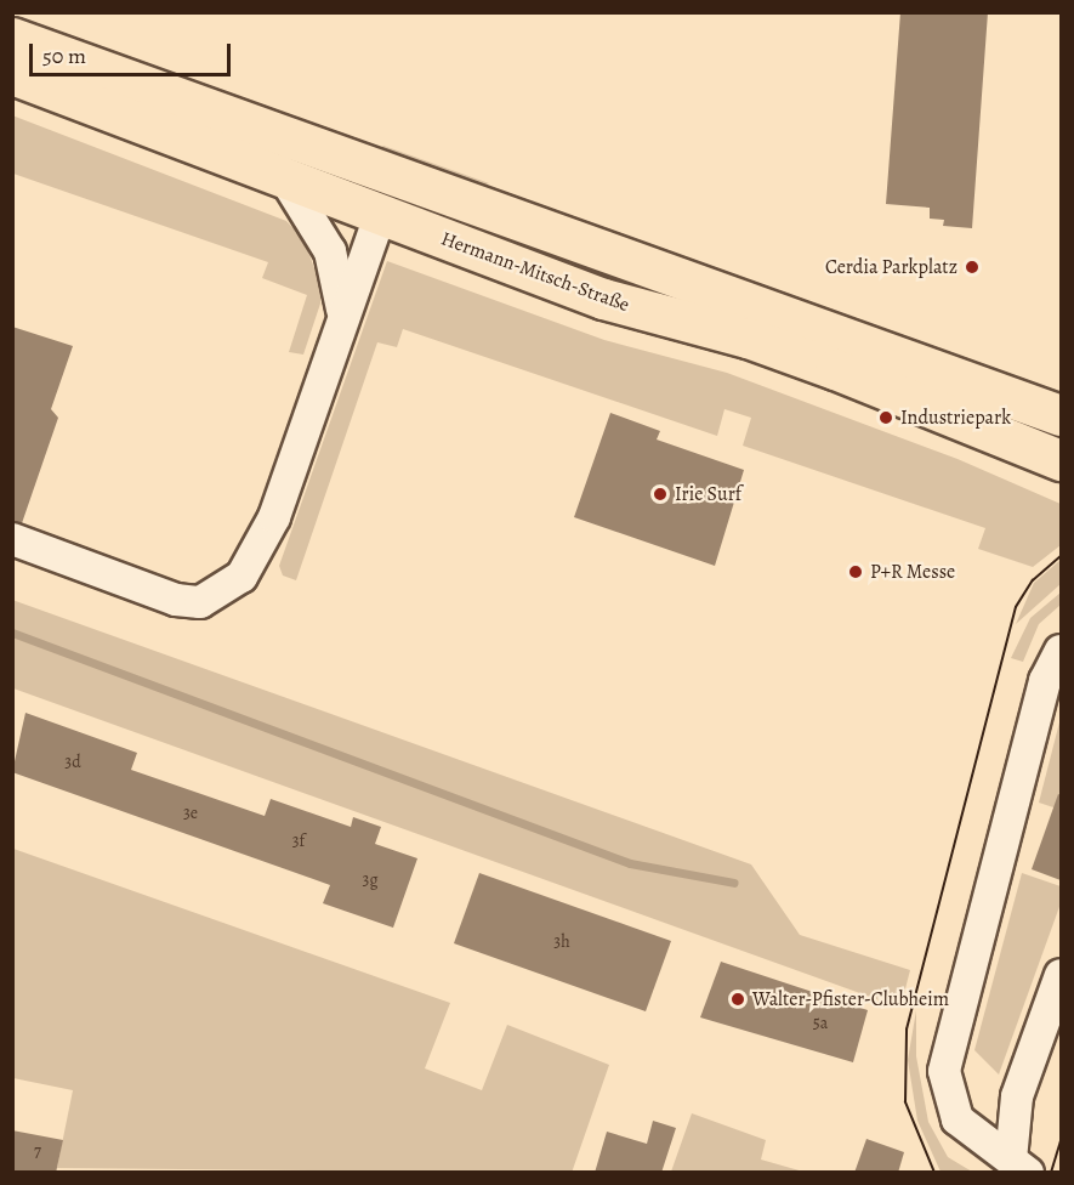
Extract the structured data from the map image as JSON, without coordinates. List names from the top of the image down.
{
  "streets": {
    "main road": ["Hermann-Mitsch-Straße"]
  },
  "places": [
    "Cerdia Parkplatz",
    "Industriepark",
    "Irie Surf",
    "P+R Messe",
    "Walter-Pfister-Clubheim"
  ],
  "house_numbers": [
    "3d",
    "3e",
    "3f",
    "3g",
    "3h",
    "5a",
    "7"
  ],
  "scale_bar": "50 m"
}
